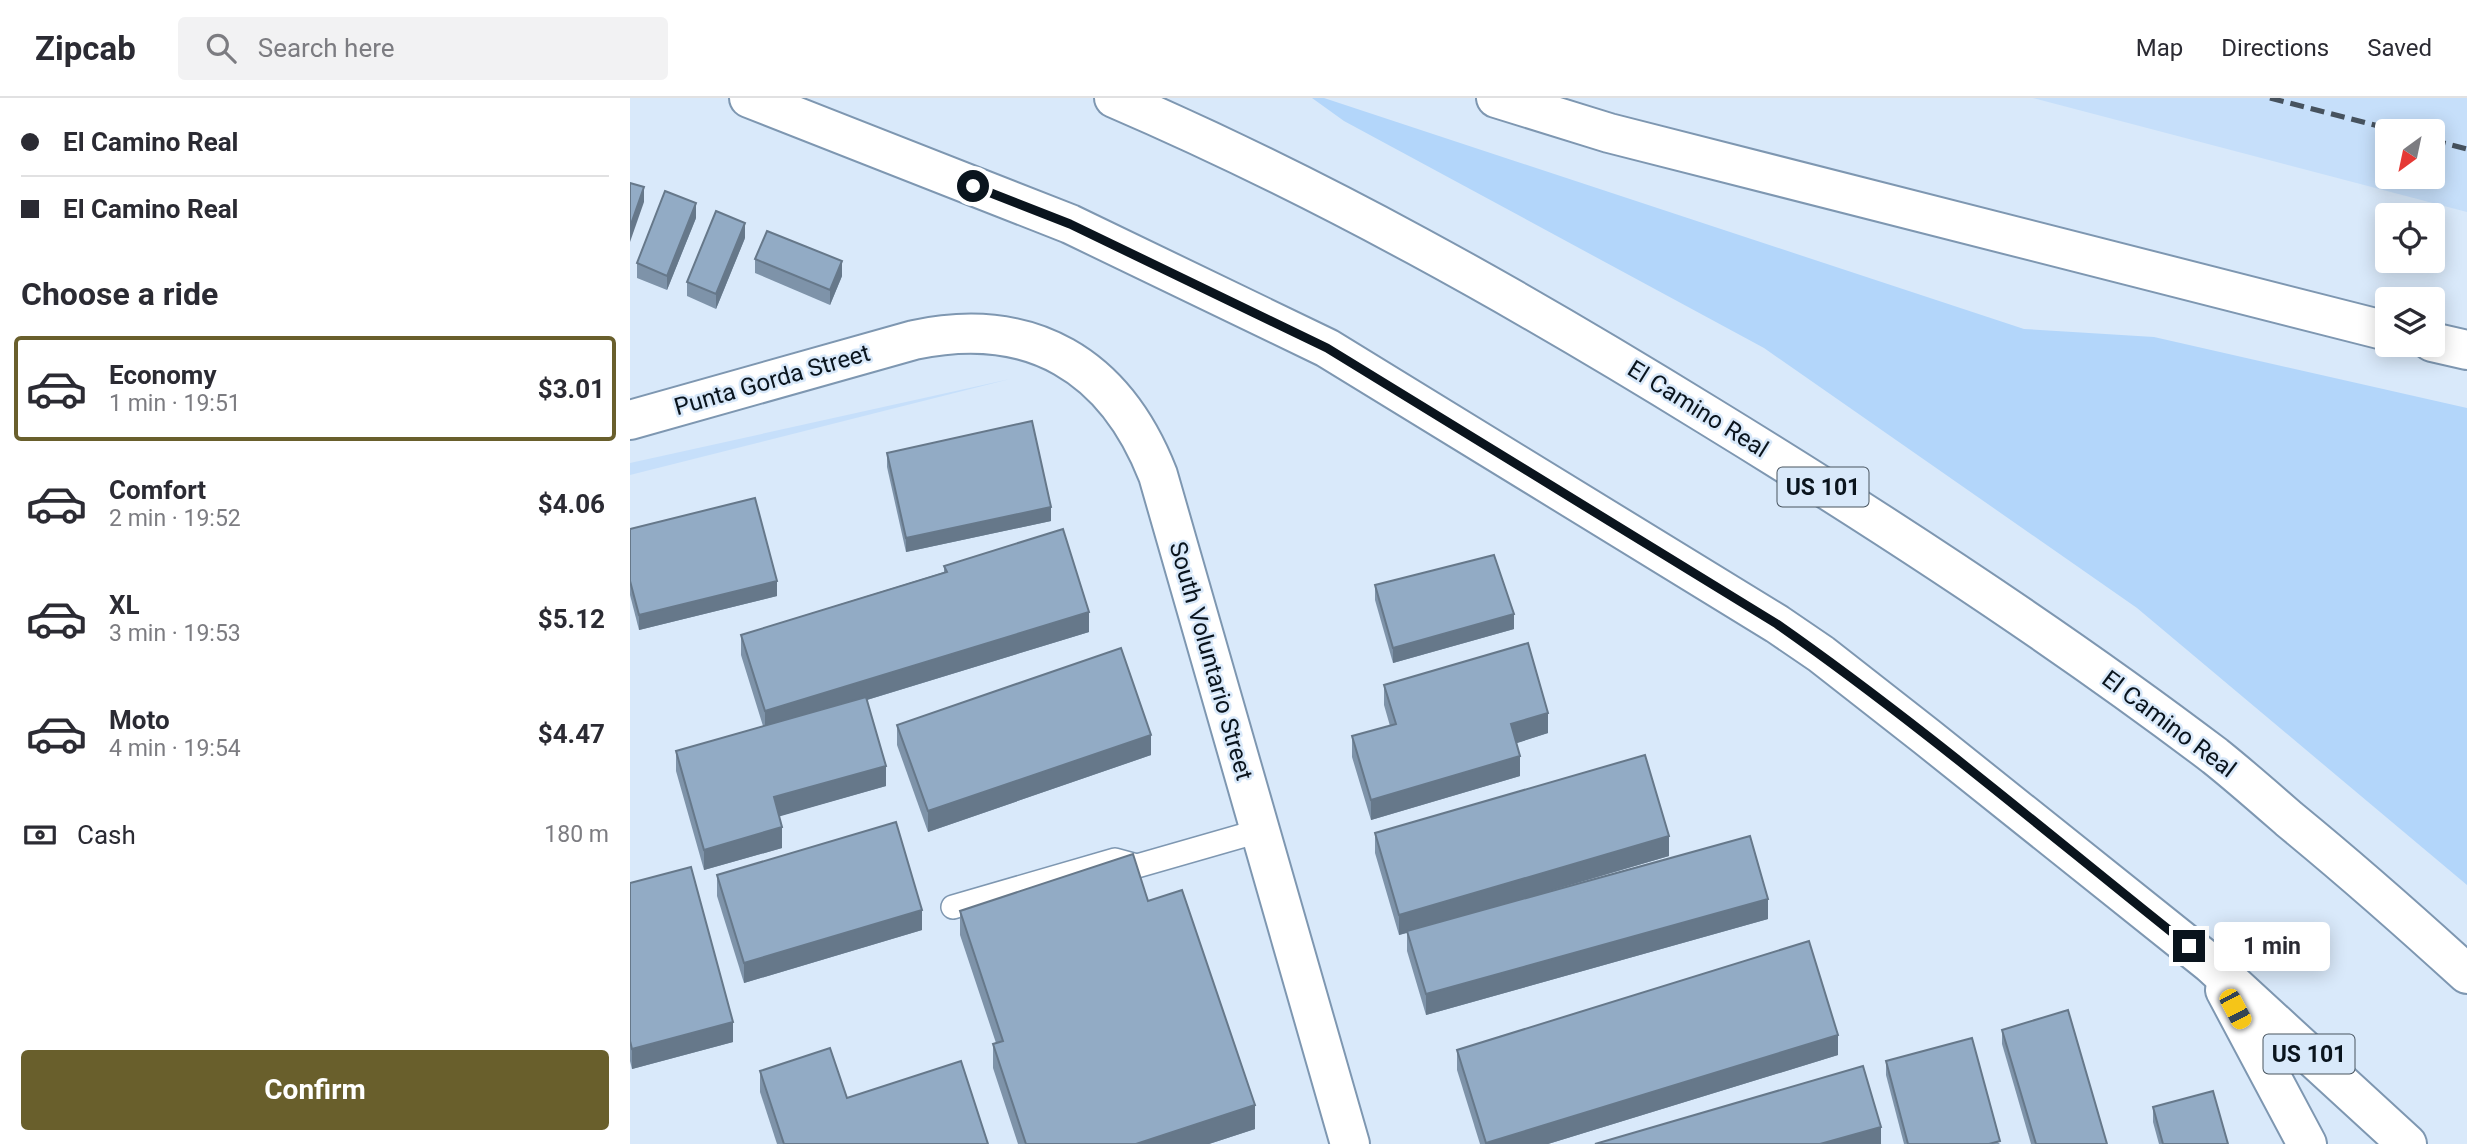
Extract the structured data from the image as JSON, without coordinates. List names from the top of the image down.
{
  "streets": {
    "main road": [
      "Punta Gorda Street",
      "El Camino Real",
      "US 101",
      "South Voluntario Street"
    ]
  },
  "crossings": [
    ["Punta Gorda Street", "South Voluntario Street"]
  ],
  "north": "bottom left",
  "page": {
    "header": "Zipcab",
    "search": "Search here",
    "nav": ["Map", "Directions", "Saved"],
    "banner": ["El Camino Real", "El Camino Real"],
    "heading": "Choose a ride",
    "list": [
      {
        "name": "Economy",
        "note": "1 min · 19:51",
        "value": "$3.01"
      },
      {
        "name": "Comfort",
        "note": "2 min · 19:52",
        "value": "$4.06"
      },
      {
        "name": "XL",
        "note": "3 min · 19:53",
        "value": "$5.12"
      },
      {
        "name": "Moto",
        "note": "4 min · 19:54",
        "value": "$4.47"
      }
    ],
    "pay": ["Cash", "180 m"],
    "bubble": "1 min",
    "buttons": "Confirm"
  }
}
